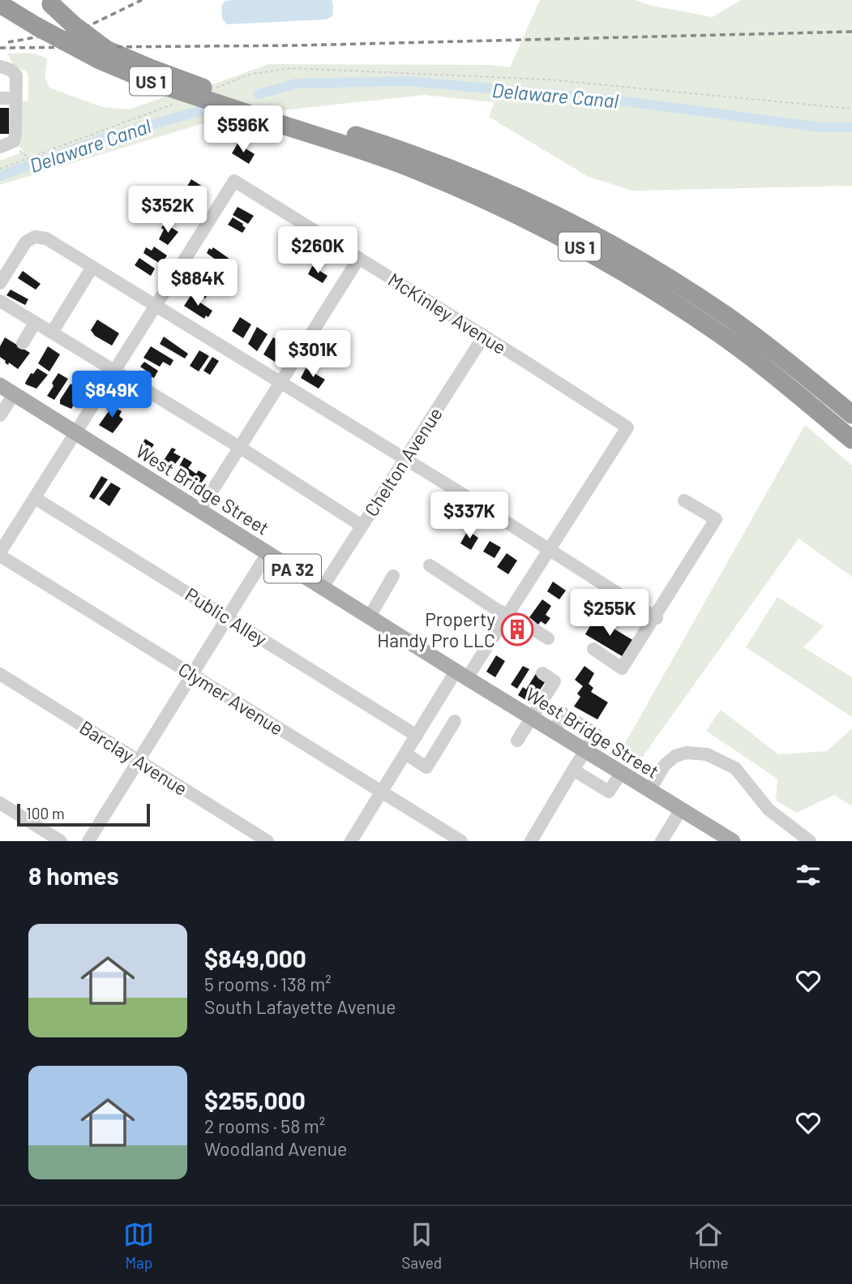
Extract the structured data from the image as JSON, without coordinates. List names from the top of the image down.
{
  "streets": {
    "highway": ["US 1"],
    "main road": ["West Bridge Street", "PA 32"],
    "street": [
      "McKinley Avenue",
      "Chelton Avenue",
      "Public Alley",
      "Clymer Avenue",
      "Barclay Avenue"
    ]
  },
  "crossings": [
    ["McKinley Avenue", "Chelton Avenue"],
    ["Chelton Avenue", "West Bridge Street"]
  ],
  "water": ["Delaware Canal"],
  "places": {
    "building": ["Property Handy Pro LLC"]
  },
  "scale_bar": "100 m",
  "page": {
    "price": [
      "$596K",
      "$352K",
      "$260K",
      "$884K",
      "$301K",
      "$849K",
      "$337K",
      "$255K"
    ],
    "scale": "100 m",
    "heading": "8 homes",
    "list": [
      {
        "name": "$849,000",
        "note": "5 rooms · 138 m² · South Lafayette Avenue"
      },
      {
        "name": "$255,000",
        "note": "2 rooms · 58 m² · Woodland Avenue"
      }
    ],
    "tabs": ["Map", "Saved", "Home"]
  }
}
